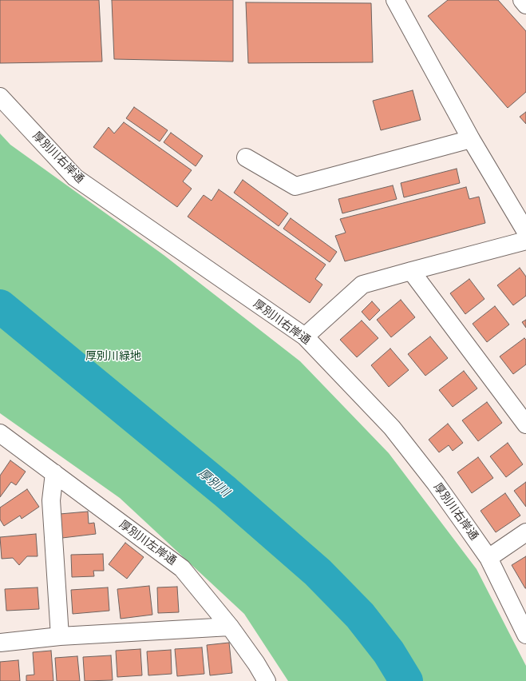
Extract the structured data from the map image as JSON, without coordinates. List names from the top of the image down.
{
  "streets": {
    "street": ["厚別川右岸通", "厚別川左岸通"]
  },
  "water": ["厚別川"],
  "parks": ["厚別川緑地"]
}
